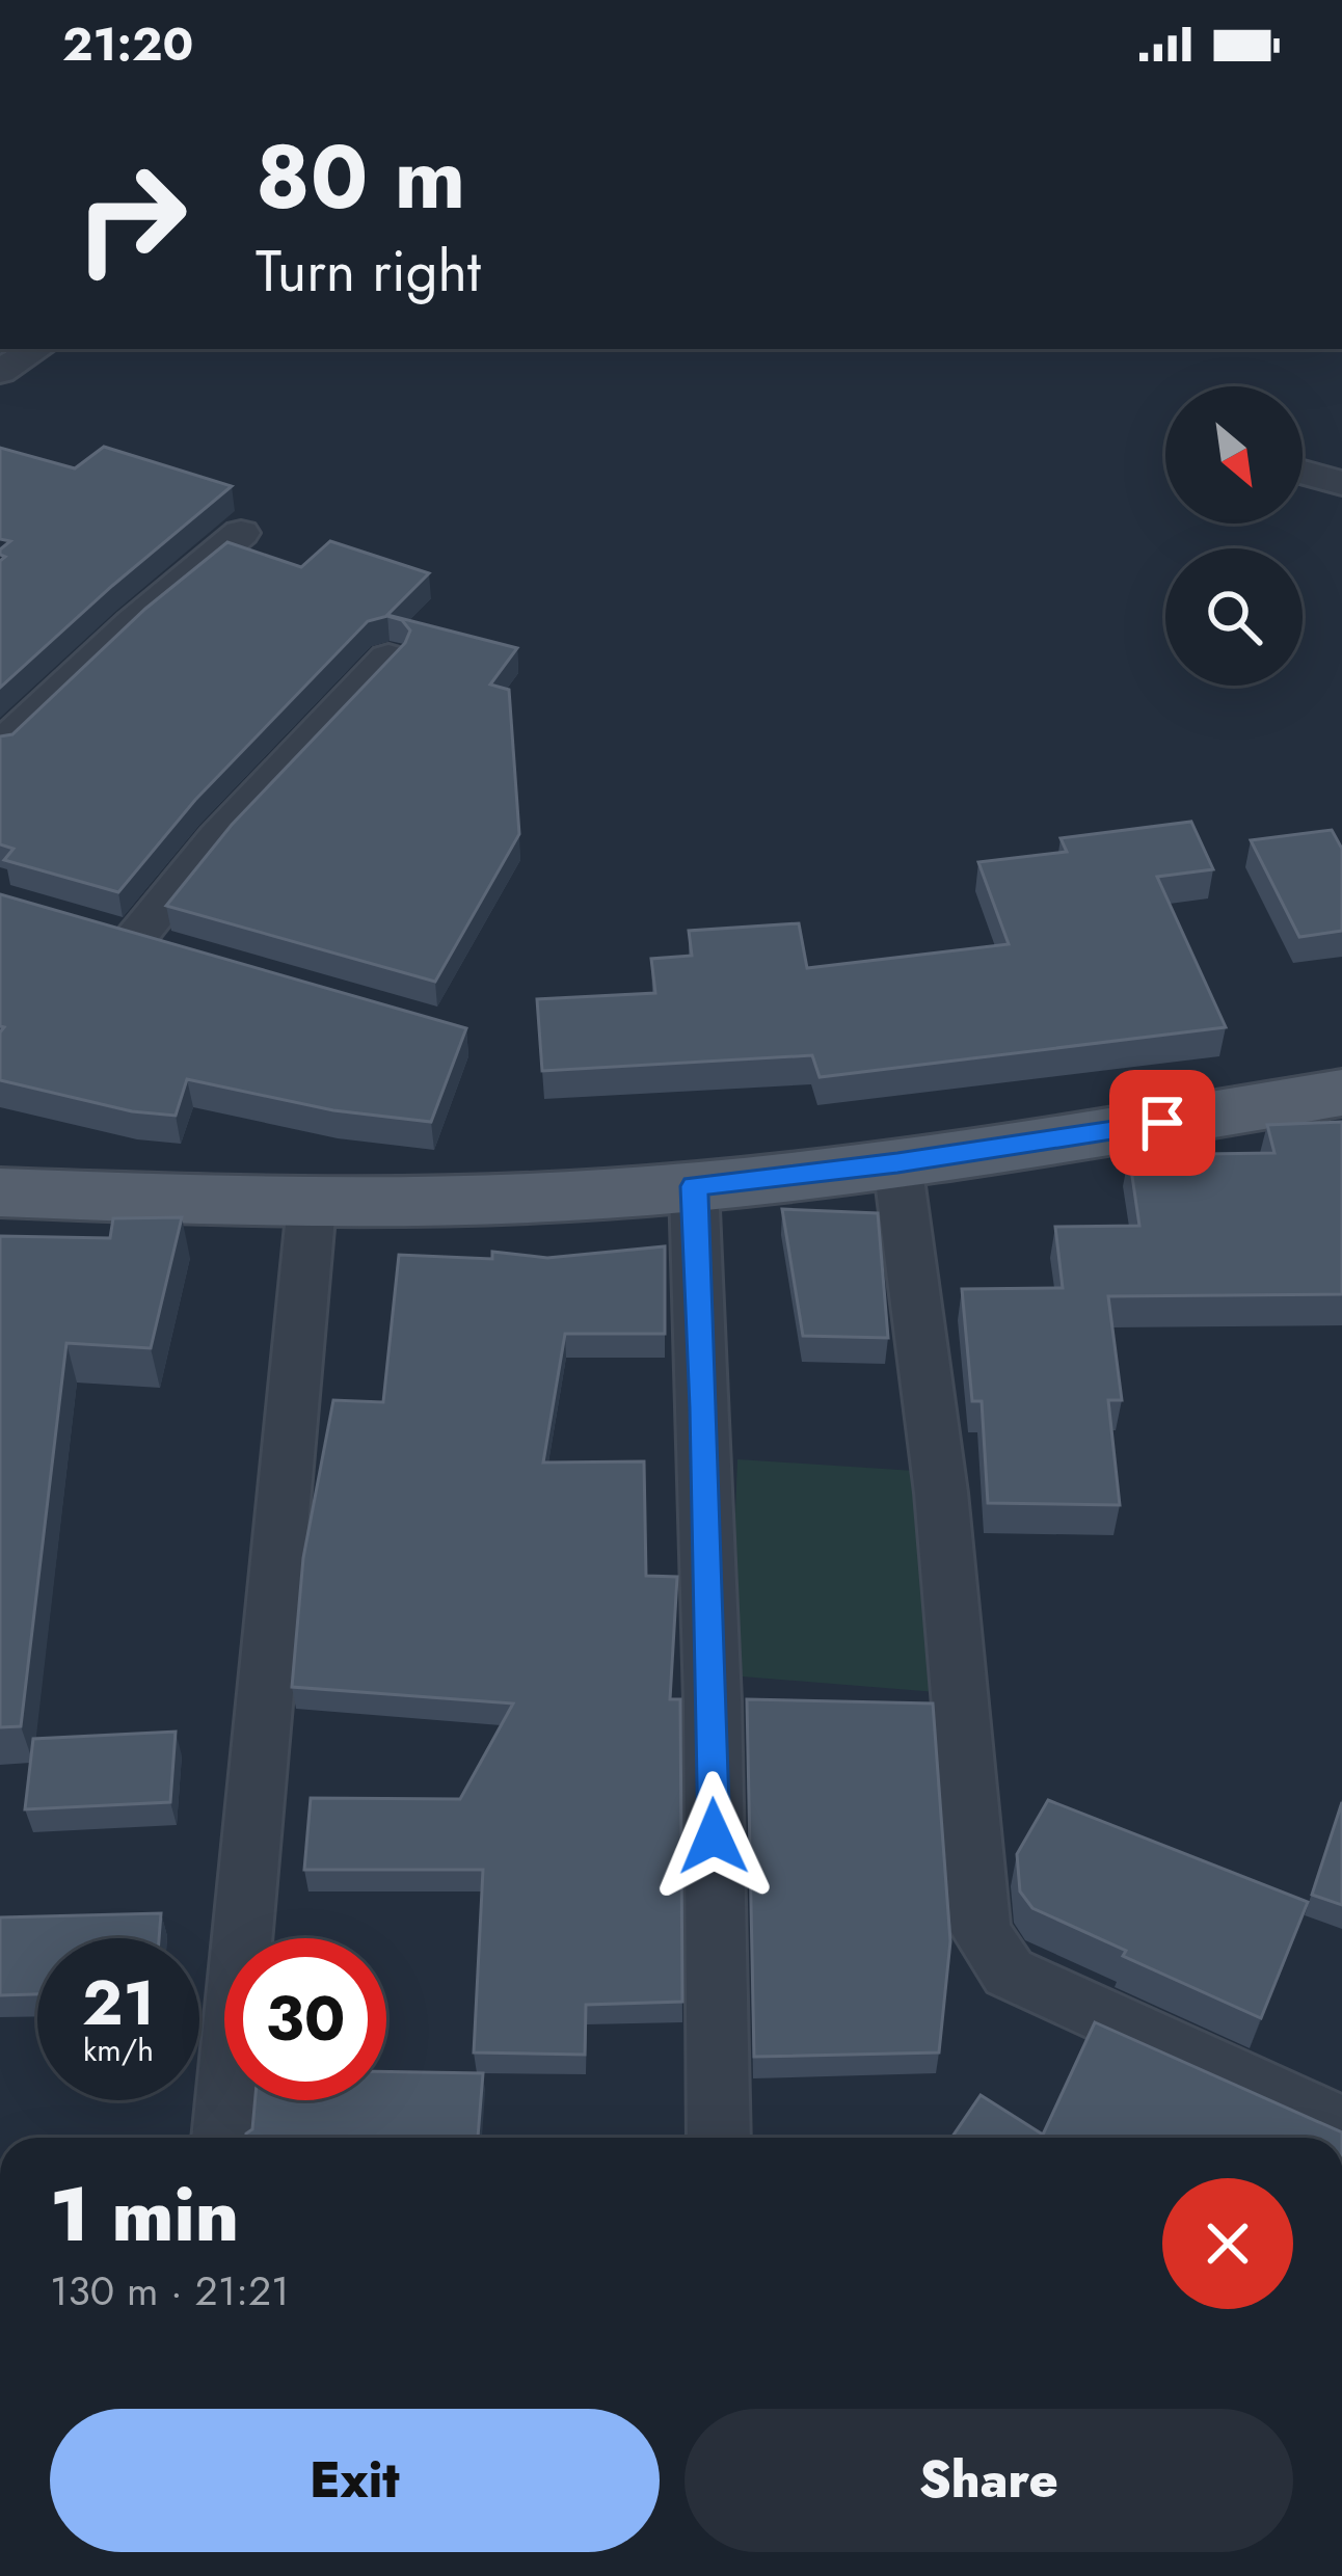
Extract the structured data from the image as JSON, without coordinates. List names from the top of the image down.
{
  "north": "bottom right",
  "page": {
    "status": "21:20",
    "turn": ["80 m", "Turn right"],
    "speed": "21 km/h",
    "limit": "30",
    "heading": ["1 min", "130 m · 21:21"],
    "buttons": ["Exit", "Share"]
  }
}
